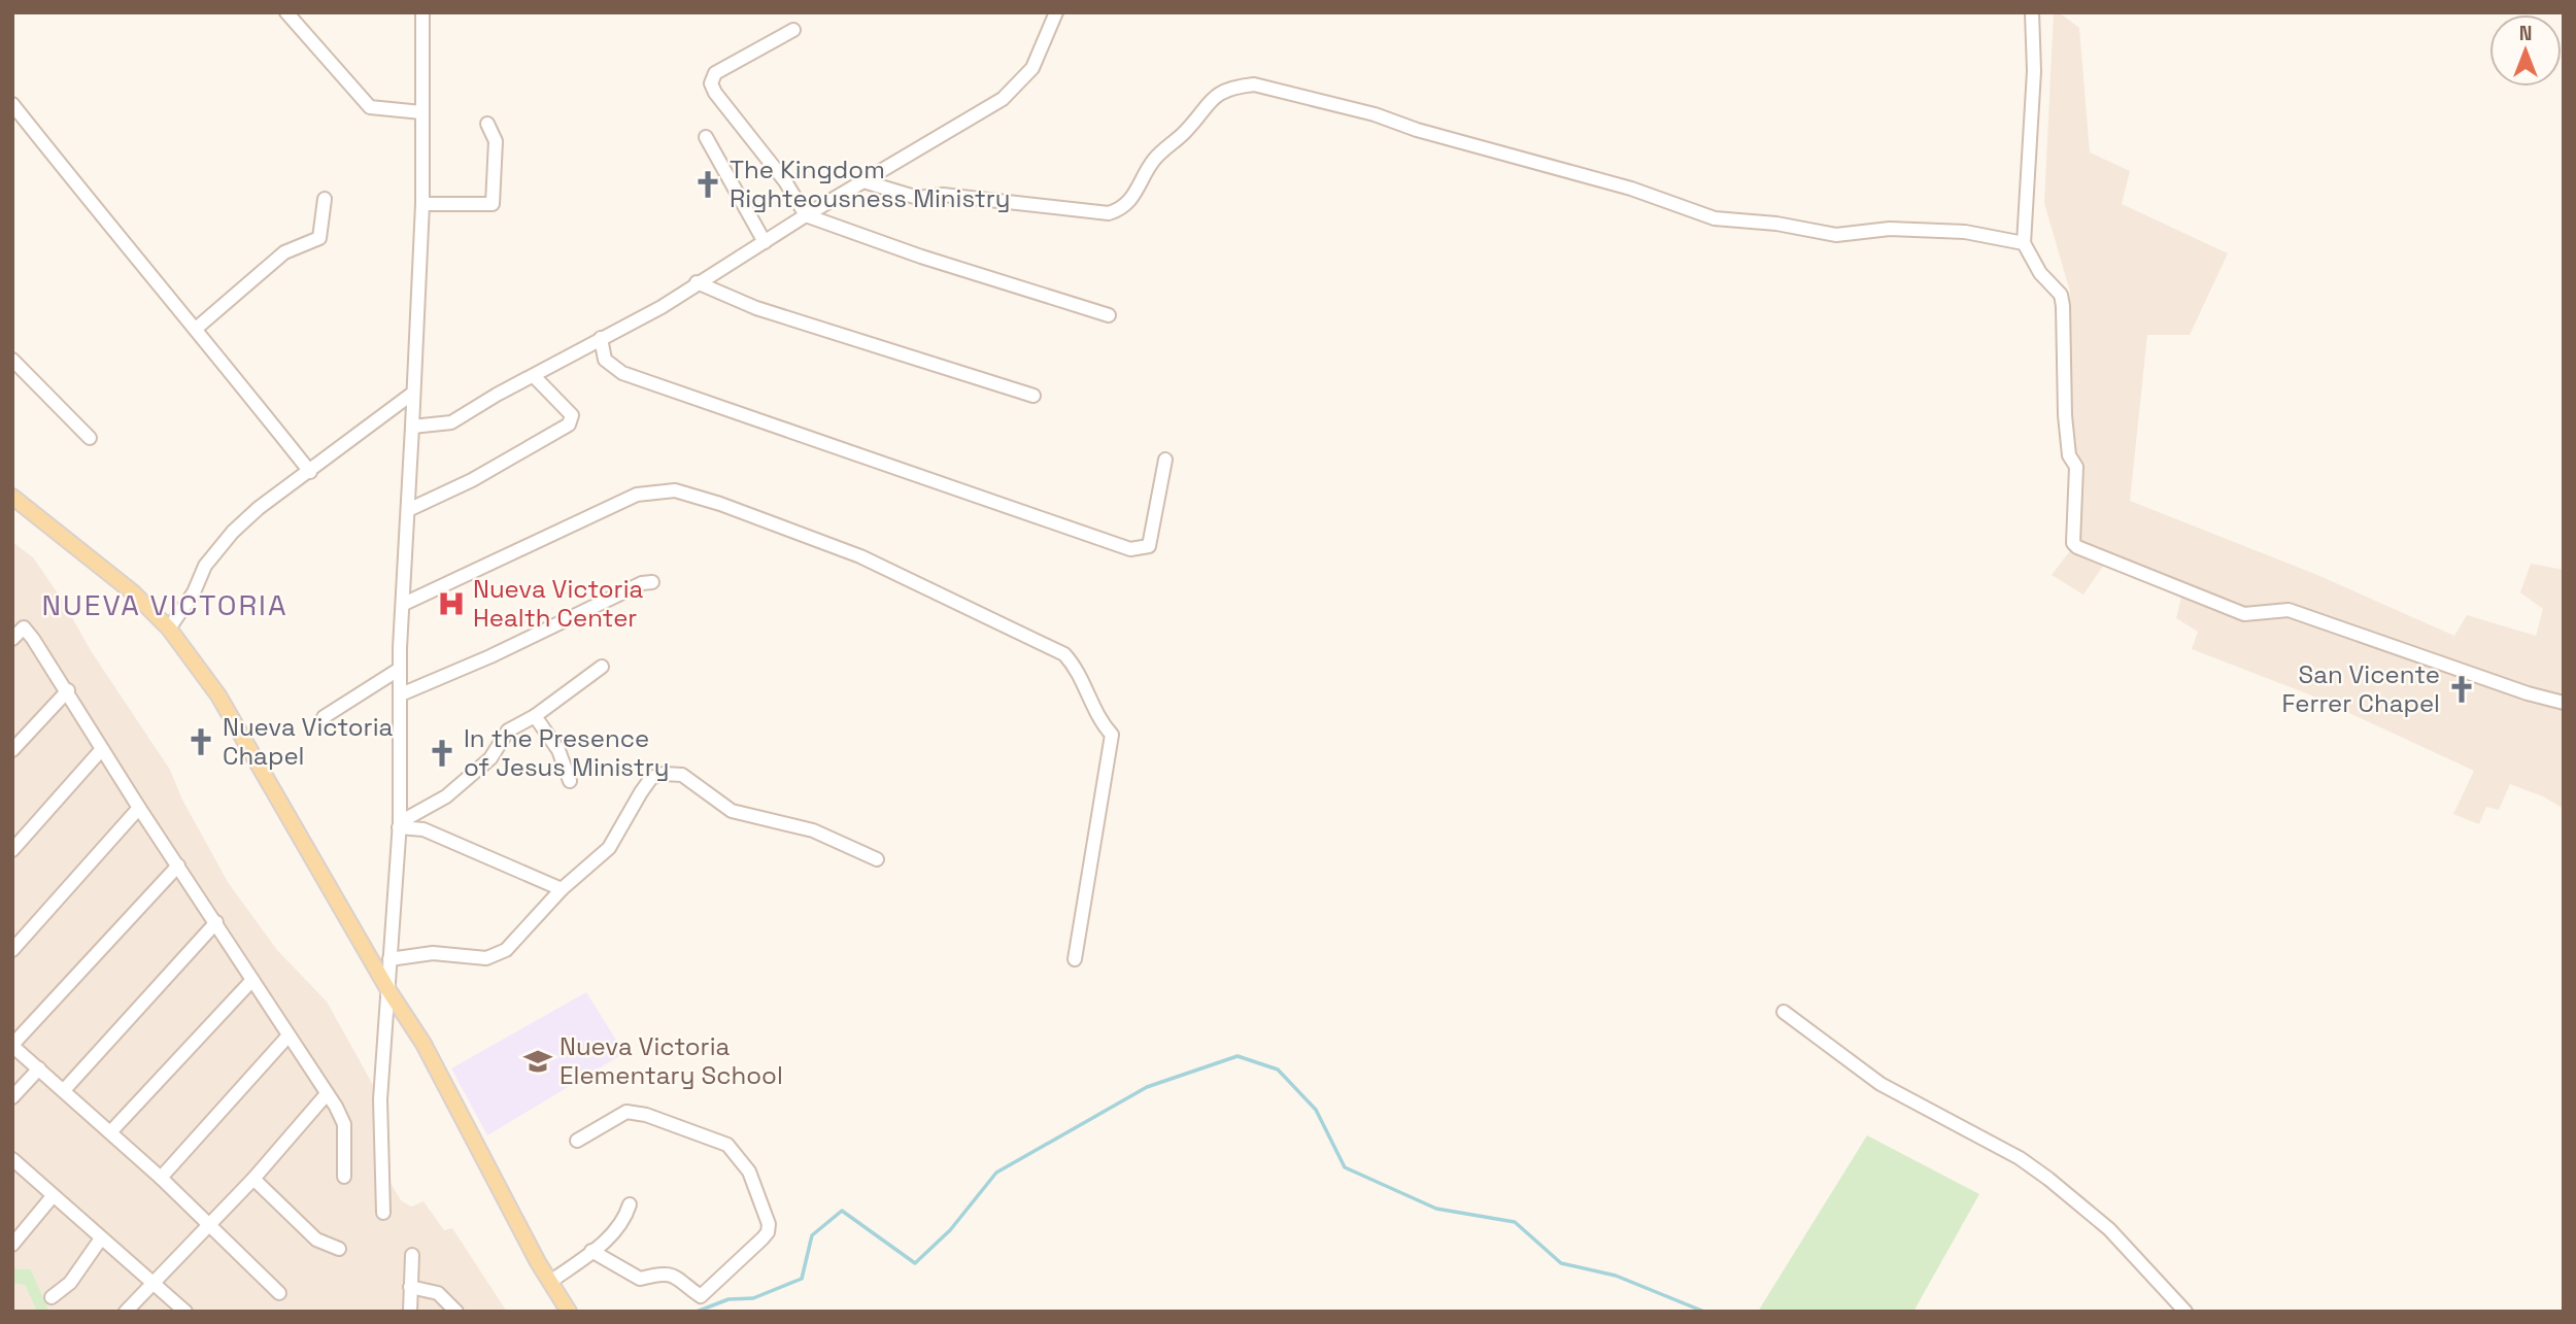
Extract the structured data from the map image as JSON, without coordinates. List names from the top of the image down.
{
  "districts": ["NUEVA VICTORIA"],
  "places": {
    "church": [
      "The Kingdom Righteousness Ministry",
      "San Vicente Ferrer Chapel",
      "Nueva Victoria Chapel",
      "In the Presence of Jesus Ministry"
    ],
    "hospital": ["Nueva Victoria Health Center"],
    "school or university": ["Nueva Victoria Elementary School"]
  },
  "north": "top"
}
